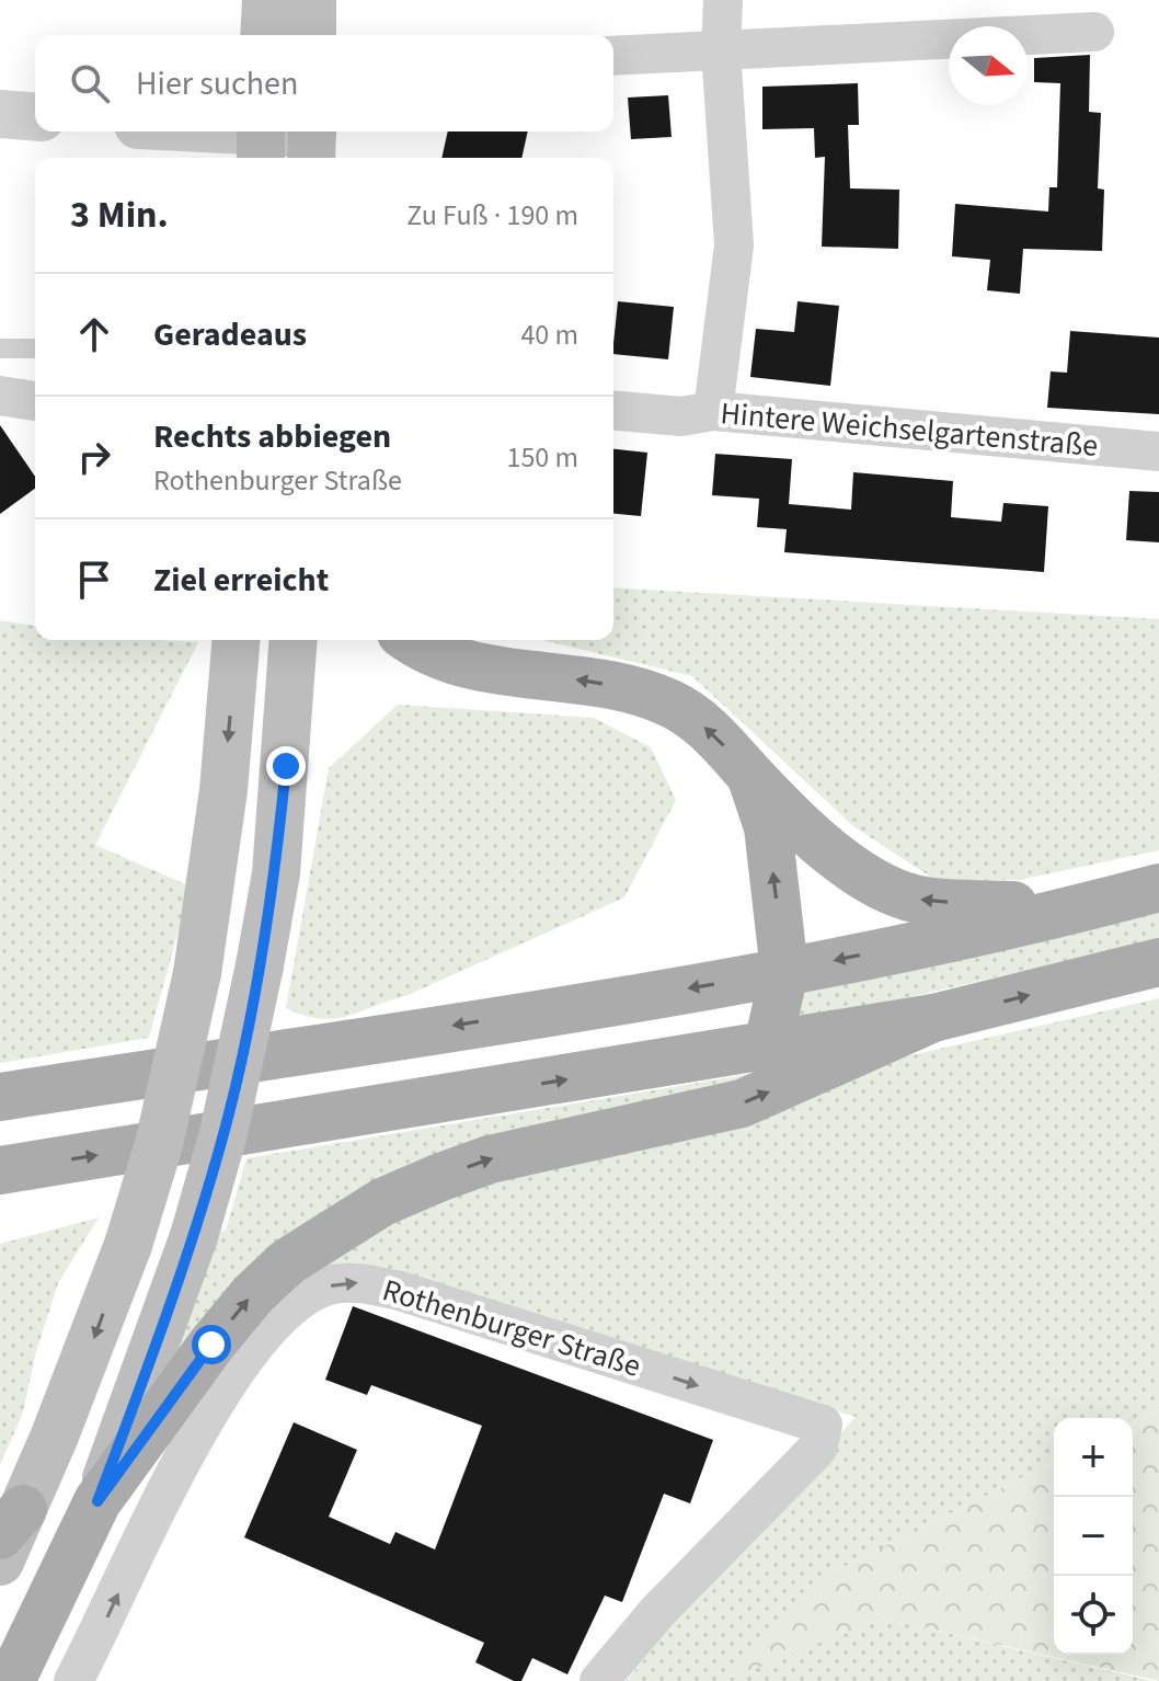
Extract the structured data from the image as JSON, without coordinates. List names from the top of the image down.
{
  "streets": {
    "street": ["Hintere Weichselgartenstraße", "Rothenburger Straße"]
  },
  "north": "right",
  "page": {
    "search": "Hier suchen",
    "heading": ["3 Min.", "Zu Fuß · 190 m"],
    "list": [
      ["Geradeaus", "40 m"],
      ["Rechts abbiegen", "Rothenburger Straße", "150 m"],
      "Ziel erreicht"
    ],
    "map_buttons": ["+", "−"]
  }
}
